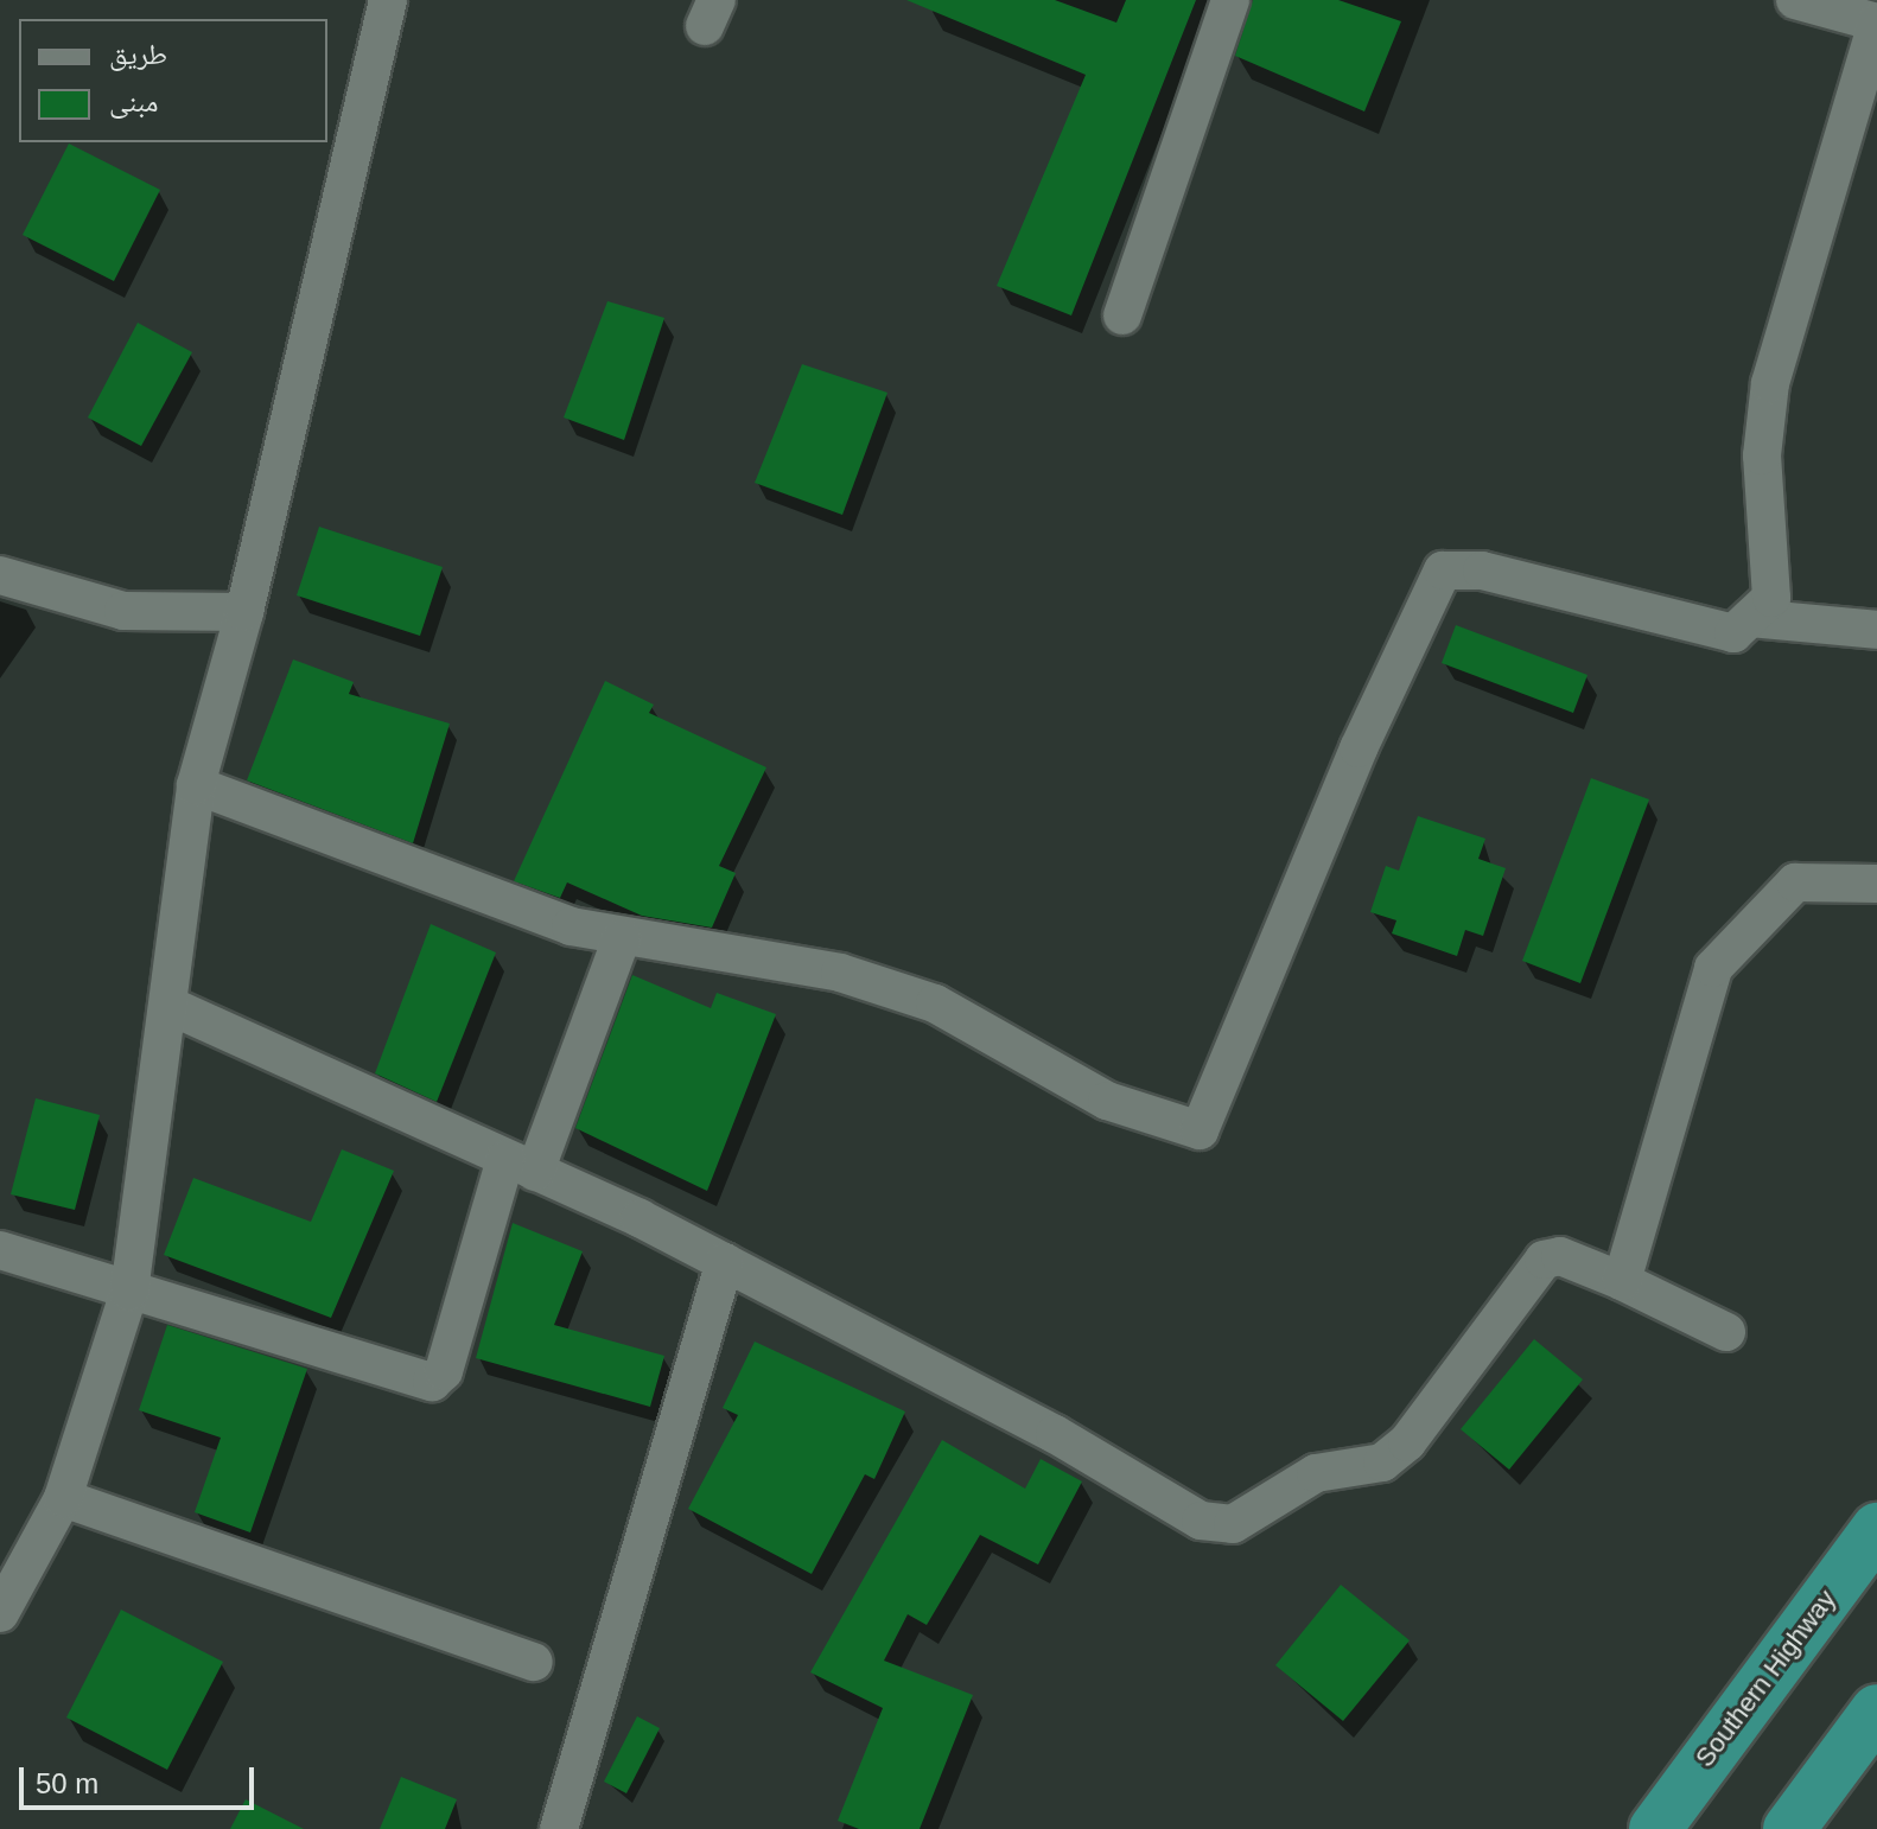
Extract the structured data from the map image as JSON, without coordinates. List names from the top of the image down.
{
  "streets": {
    "highway": ["Southern Highway"]
  },
  "legend": ["طريق", "مبنى"],
  "scale_bar": "50 m"
}
